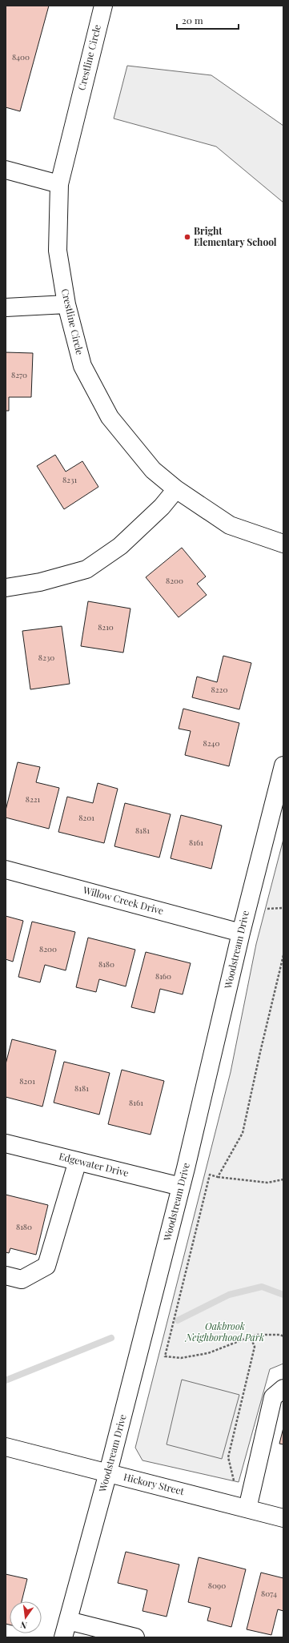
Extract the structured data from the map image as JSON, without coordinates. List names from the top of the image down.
{
  "streets": {
    "street": [
      "Crestline Circle",
      "Willow Creek Drive",
      "Woodstream Drive",
      "Edgewater Drive",
      "Hickory Street"
    ]
  },
  "crossings": [
    ["Willow Creek Drive", "Woodstream Drive"],
    ["Woodstream Drive", "Edgewater Drive"],
    ["Woodstream Drive", "Hickory Street"]
  ],
  "parks": ["Oakbrook Neighborhood Park"],
  "places": ["Bright Elementary School"],
  "house_numbers": [
    "8400",
    "8270",
    "8231",
    "8200",
    "8210",
    "8230",
    "8220",
    "8240",
    "8221",
    "8201",
    "8181",
    "8161",
    "8200",
    "8180",
    "8160",
    "8201",
    "8181",
    "8161",
    "8180",
    "8090",
    "8074"
  ],
  "scale_bar": "20 m",
  "north": "bottom"
}
